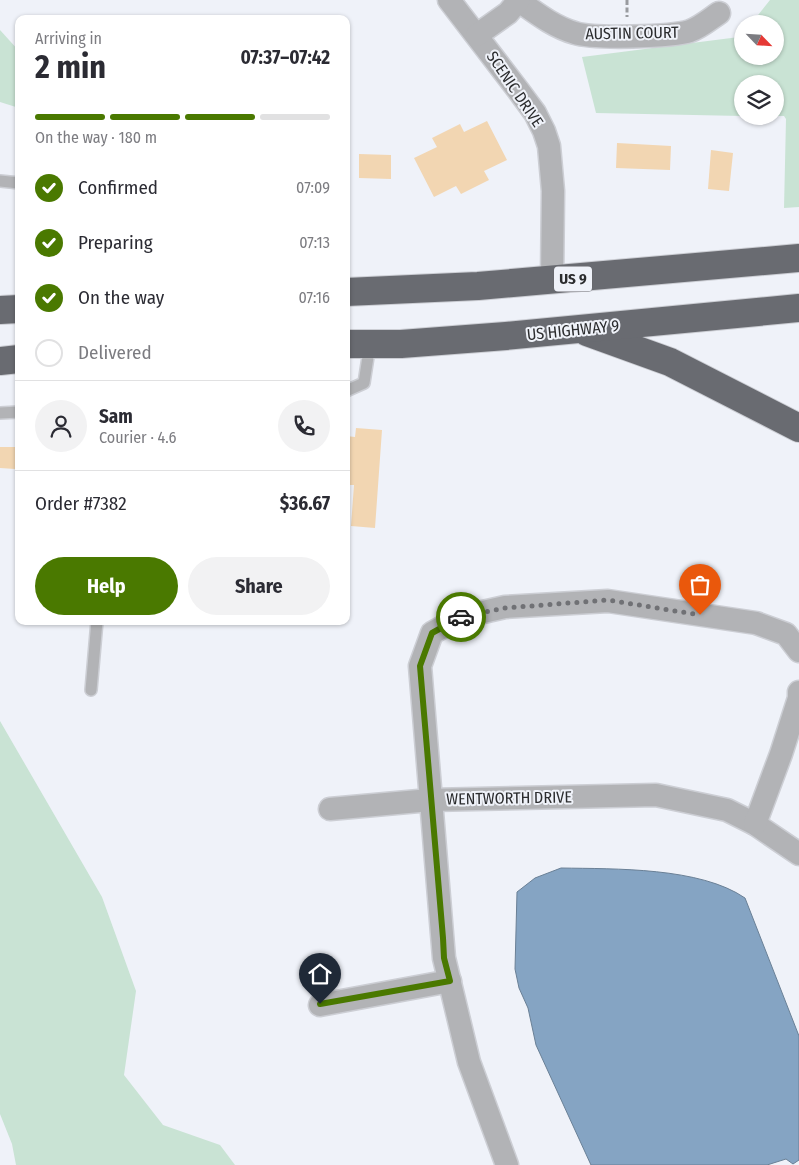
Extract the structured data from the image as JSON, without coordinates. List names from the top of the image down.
{
  "streets": {
    "highway": ["US 9", "US HIGHWAY 9"],
    "street": ["AUSTIN COURT", "SCENIC DRIVE", "WENTWORTH DRIVE"]
  },
  "crossings": [
    ["SCENIC DRIVE", "US 9"]
  ],
  "north": "bottom right",
  "page": {
    "heading": ["2 min", "Arriving in", "07:37–07:42"],
    "panel": [
      "Sam",
      "Courier · 4.6",
      "Order #7382",
      "$36.67"
    ],
    "bar": "On the way · 180 m",
    "list": [
      ["Confirmed", "07:09"],
      ["Preparing", "07:13"],
      ["On the way", "07:16"],
      "Delivered"
    ],
    "buttons": ["Help", "Share"]
  }
}
